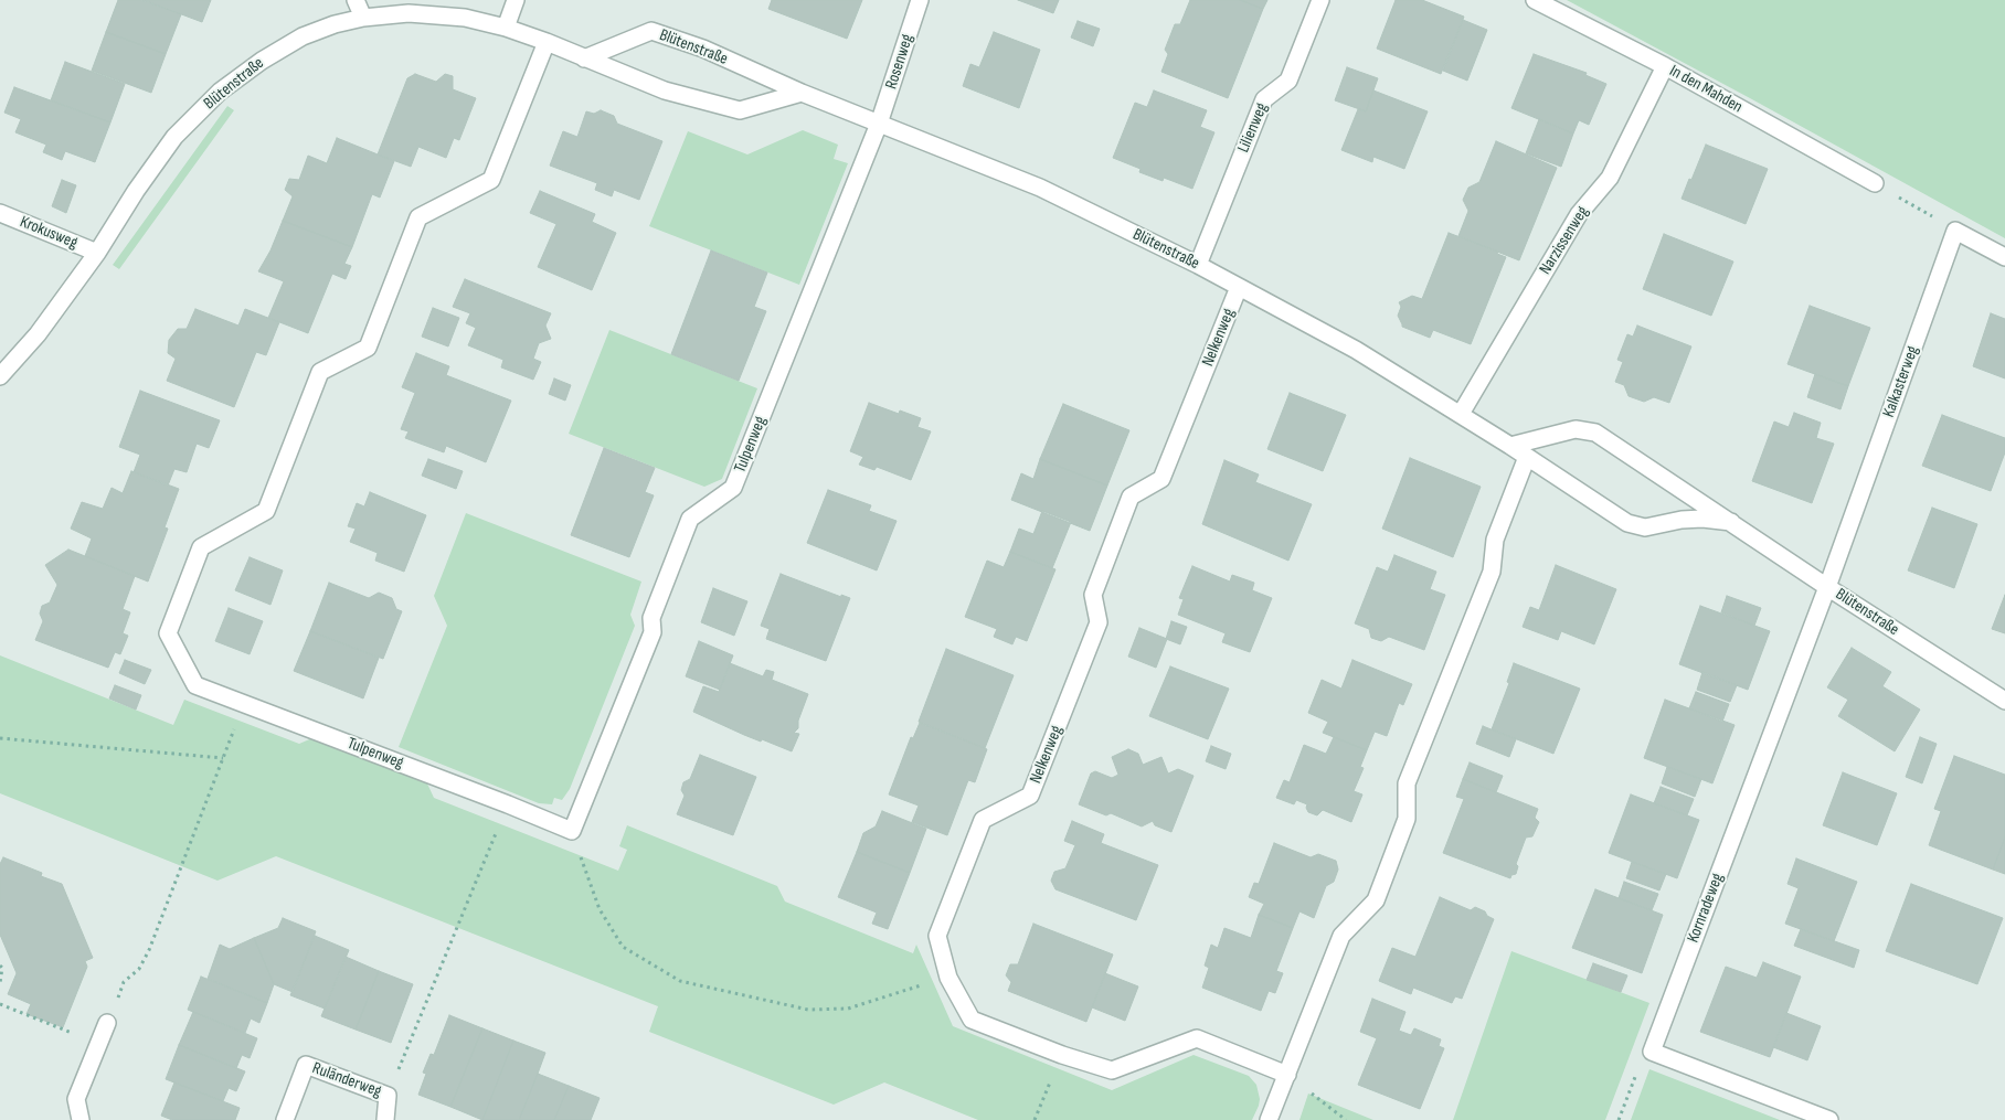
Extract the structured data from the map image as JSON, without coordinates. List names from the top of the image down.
{
  "streets": {
    "street": [
      "Blütenstraße",
      "Rosenweg",
      "In den Mahden",
      "Lilienweg",
      "Krokusweg",
      "Narzissenweg",
      "Nelkenweg",
      "Kalkasterweg",
      "Tulpenweg",
      "Kornradeweg",
      "Ruländerweg"
    ]
  },
  "crossings": [
    ["Blütenstraße", "Rosenweg"],
    ["Blütenstraße", "Lilienweg"],
    ["Blütenstraße", "Krokusweg"],
    ["Blütenstraße", "Narzissenweg"],
    ["Blütenstraße", "Nelkenweg"],
    ["Blütenstraße", "Kalkasterweg"],
    ["Blütenstraße", "Tulpenweg"],
    ["Blütenstraße", "Kornradeweg"],
    ["Rosenweg", "Tulpenweg"],
    ["In den Mahden", "Narzissenweg"],
    ["Kalkasterweg", "Kornradeweg"]
  ]
}
